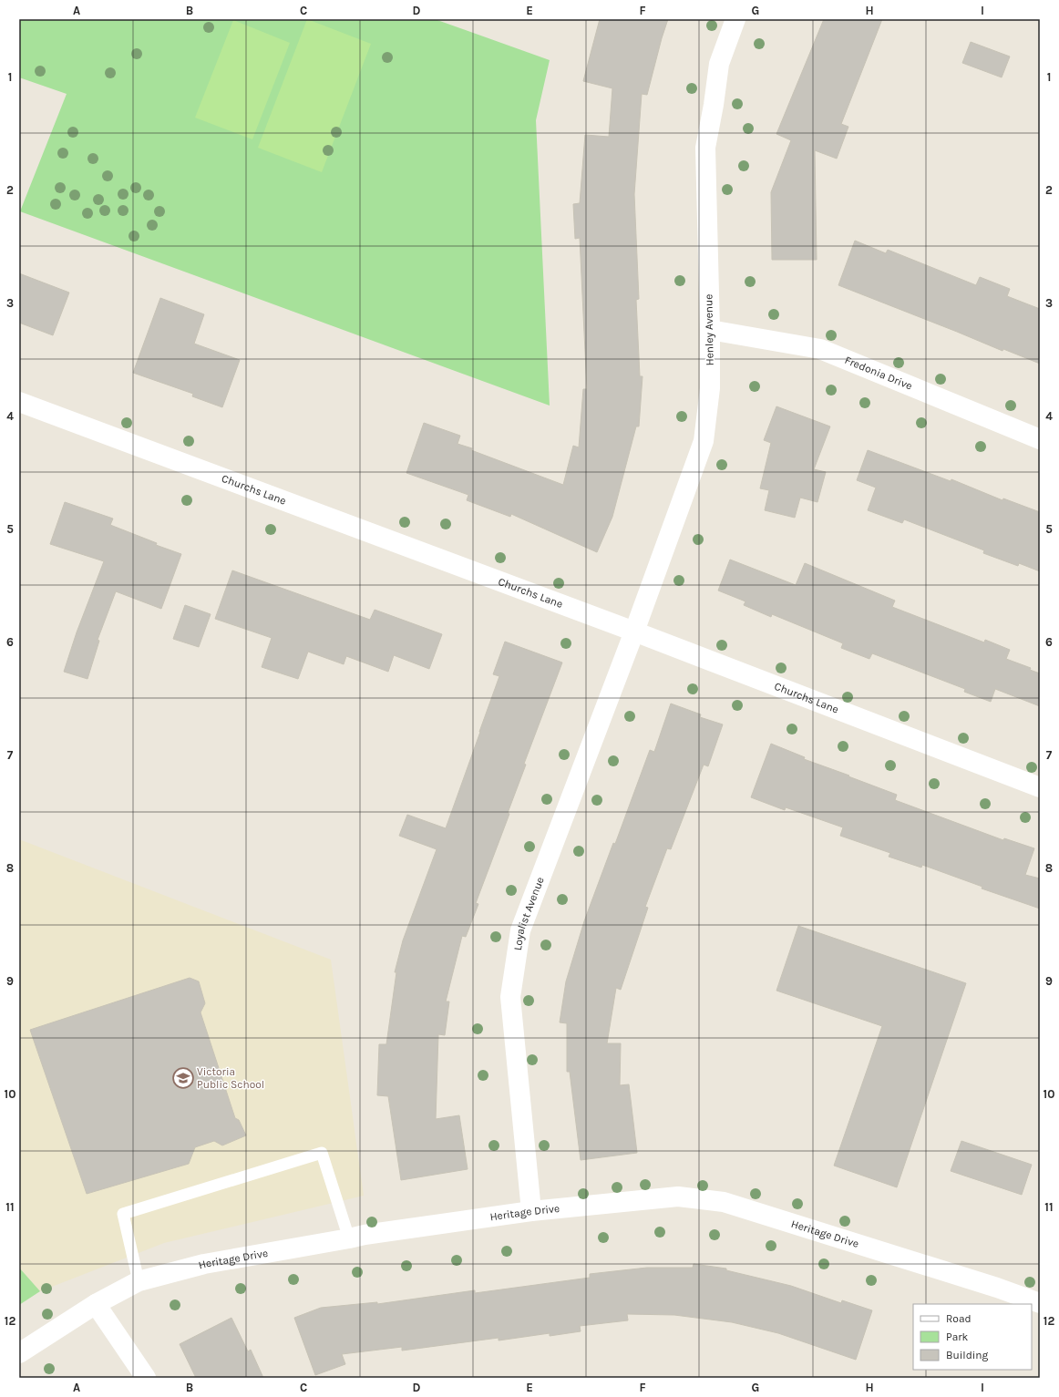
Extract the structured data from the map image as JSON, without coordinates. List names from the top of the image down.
{
  "streets": {
    "street": [
      "Henley Avenue",
      "Fredonia Drive",
      "Churchs Lane",
      "Loyalist Avenue",
      "Heritage Drive"
    ]
  },
  "crossings": [
    ["Henley Avenue", "Fredonia Drive"],
    ["Henley Avenue", "Churchs Lane"],
    ["Henley Avenue", "Loyalist Avenue"],
    ["Churchs Lane", "Loyalist Avenue"],
    ["Loyalist Avenue", "Heritage Drive"]
  ],
  "places": {
    "school or university": ["Victoria Public School"]
  },
  "legend": ["Road", "Park", "Building"],
  "grid": {
    "columns": [
      "A",
      "B",
      "C",
      "D",
      "E",
      "F",
      "G",
      "H",
      "I"
    ],
    "rows": [
      "1",
      "2",
      "3",
      "4",
      "5",
      "6",
      "7",
      "8",
      "9",
      "10",
      "11",
      "12"
    ]
  }
}
